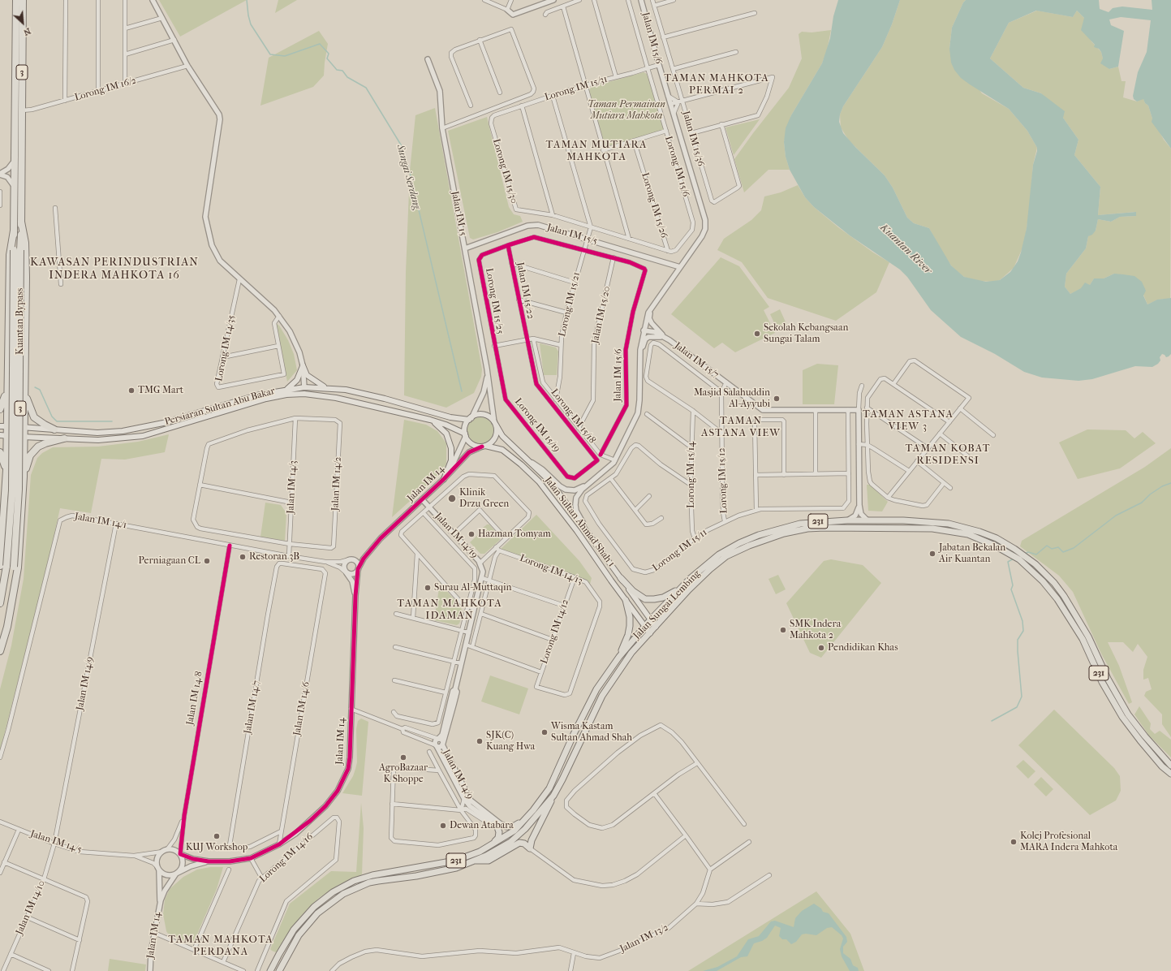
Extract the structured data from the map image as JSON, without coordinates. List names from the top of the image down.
{
  "streets": {
    "highway": ["3", "Kuantan Bypass"],
    "main road": [
      "Persiaran Sultan Abu Bakar",
      "231",
      "Jalan Sultan Ahmad Shah 1",
      "Jalan Sungai Lembing"
    ],
    "street": [
      "Jalan IM 15/6",
      "Lorong IM 15/31",
      "Lorong IM 16/2",
      "Jalan IM 15/36",
      "Lorong IM 15/6",
      "Lorong IM 15/30",
      "Lorong IM 15/26",
      "Jalan IM 15",
      "Jalan IM 15/5",
      "Jalan IM 15/22",
      "Lorong IM 15/25",
      "Lorong IM 15/21",
      "Jalan IM 15/20",
      "Lorong IM 14/35",
      "Jalan IM 15/7",
      "Lorong IM 15/18",
      "Lorong IM 15/19",
      "Lorong IM 15/14",
      "Lorong IM 15/12",
      "Jalan IM 14/2",
      "Jalan IM 14",
      "Jalan IM 14/3",
      "Jalan IM 14/1",
      "Jalan IM 14/19",
      "Lorong IM 15/11",
      "Lorong IM 14/13",
      "Lorong IM 14/12",
      "Jalan IM 14/9",
      "Jalan IM 14/8",
      "Jalan IM 14/7",
      "Jalan IM 14/6",
      "Jalan IM 14/5",
      "Lorong IM 14/16",
      "Jalan IM 14/10",
      "Jalan IM 13/2"
    ]
  },
  "crossings": [
    ["Jalan IM 15/6", "Lorong IM 15/31"],
    ["Jalan IM 15/6", "Jalan IM 15/5"],
    ["Jalan IM 15/6", "Jalan IM 15/20"],
    ["Jalan IM 15/6", "Jalan IM 15/7"],
    ["Jalan IM 15/6", "Jalan Sultan Ahmad Shah 1"],
    ["Lorong IM 15/31", "Lorong IM 15/6"],
    ["Lorong IM 15/31", "Lorong IM 15/30"],
    ["Lorong IM 16/2", "Kuantan Bypass"],
    ["Lorong IM 15/6", "Lorong IM 15/30"],
    ["Lorong IM 15/30", "Lorong IM 15/26"],
    ["Lorong IM 15/30", "Lorong IM 15/21"],
    ["Jalan IM 15", "Jalan IM 15/5"],
    ["Jalan IM 15", "Persiaran Sultan Abu Bakar"],
    ["Jalan IM 15", "Jalan IM 14"],
    ["Jalan IM 15", "Jalan Sultan Ahmad Shah 1"],
    ["Jalan IM 15/5", "Lorong IM 15/21"],
    ["Jalan IM 15/22", "Lorong IM 15/25"],
    ["Jalan IM 15/22", "Lorong IM 15/18"],
    ["Lorong IM 15/25", "Lorong IM 15/19"],
    ["Jalan IM 15/7", "Lorong IM 15/12"],
    ["Jalan IM 15/7", "Lorong IM 15/11"],
    ["Persiaran Sultan Abu Bakar", "Jalan IM 14"],
    ["Persiaran Sultan Abu Bakar", "Jalan Sultan Ahmad Shah 1"],
    ["Lorong IM 15/18", "Lorong IM 15/19"],
    ["Lorong IM 15/14", "Lorong IM 15/11"],
    ["Lorong IM 15/12", "Lorong IM 15/11"],
    ["Jalan IM 14/2", "Jalan IM 14/3"],
    ["Jalan IM 14", "Jalan Sultan Ahmad Shah 1"],
    ["Jalan IM 14", "Jalan IM 14/19"],
    ["Jalan IM 14", "Jalan IM 14/6"],
    ["Jalan IM 14/3", "Jalan IM 14/1"],
    ["Jalan IM 14/1", "Jalan IM 14/9"],
    ["Jalan IM 14/1", "Jalan IM 14/8"],
    ["Jalan Sultan Ahmad Shah 1", "Jalan Sungai Lembing"],
    ["Lorong IM 14/13", "Lorong IM 14/12"],
    ["Jalan IM 14/9", "Jalan IM 14/5"],
    ["Jalan IM 14/9", "Jalan IM 14/10"],
    ["Jalan IM 14/7", "Jalan IM 14/6"],
    ["Jalan IM 14/5", "Jalan IM 14/10"]
  ],
  "districts": [
    "TAMAN MAHKOTA PERMAI 2",
    "TAMAN MUTIARA MAHKOTA",
    "KAWASAN PERINDUSTRIAN INDERA MAHKOTA 16",
    "TAMAN ASTANA VIEW 3",
    "TAMAN ASTANA VIEW",
    "TAMAN KOBAT RESIDENSI",
    "TAMAN MAHKOTA IDAMAN",
    "TAMAN MAHKOTA PERDANA"
  ],
  "water": ["Sungai Serdang", "Kuantan River"],
  "parks": ["Taman Permainan Mutiara Mahkota"],
  "places": [
    "Sekolah Kebangsaan Sungai Talam",
    "TMG Mart",
    "Masjid Salahuddin Al-Ayyubi",
    "Klinik Drzu Green",
    "Hazman Tomyam",
    "Jabatan Bekalan Air Kuantan",
    "Restoran 3B",
    "Perniagaan CL",
    "Surau Al-Muttaqin",
    "SMK Indera Mahkota 2",
    "Pendidikan Khas",
    "Wisma Kastam Sultan Ahmad Shah",
    "SJK(C) Kuang Hwa",
    "AgroBazaar K Shoppe",
    "Dewan Atabara",
    "KUJ Workshop",
    "Kolej Profesional MARA Indera Mahkota"
  ],
  "north": "bottom right"
}
